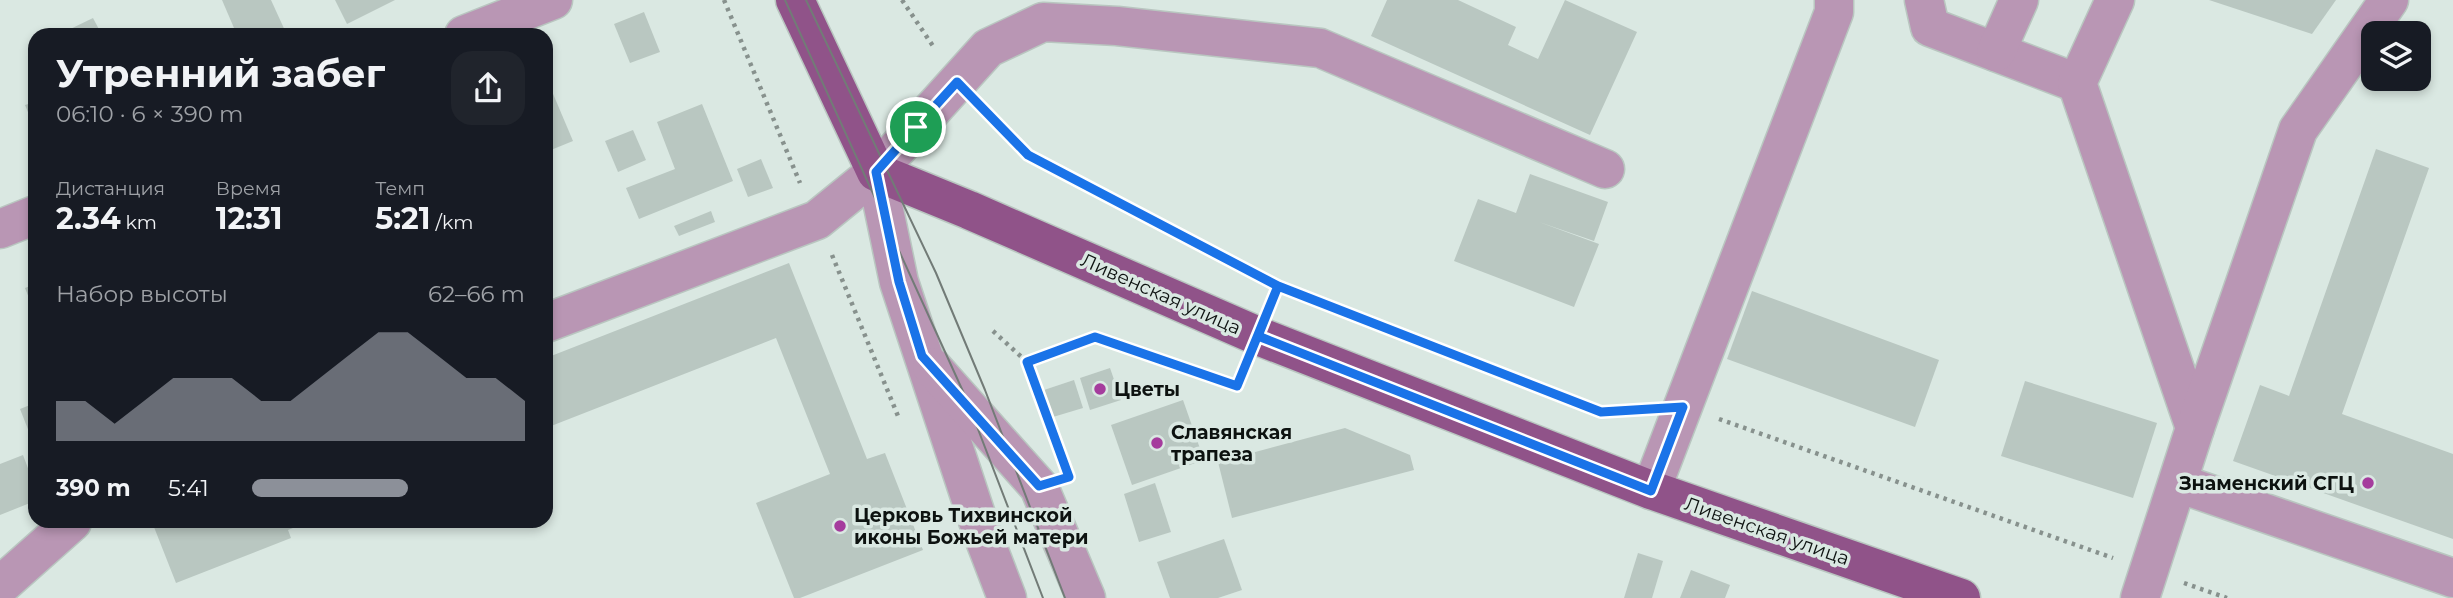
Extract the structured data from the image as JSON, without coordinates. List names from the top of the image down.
{
  "streets": {
    "main road": ["Ливенская улица"]
  },
  "places": [
    "Цветы",
    "Славянская трапеза",
    "Знаменский СГЦ",
    "Церковь Тихвинской иконы Божьей матери"
  ],
  "page": {
    "heading": ["Утренний забег", "06:10 · 6 × 390 m"],
    "stats": [
      ["Дистанция", "2.34 km"],
      ["Время", "12:31"],
      ["Темп", "5:21 /km"]
    ],
    "chart": ["Набор высоты", "62–66 m"],
    "list": [
      {
        "name": "390 m",
        "note": "5:41"
      }
    ]
  }
}
